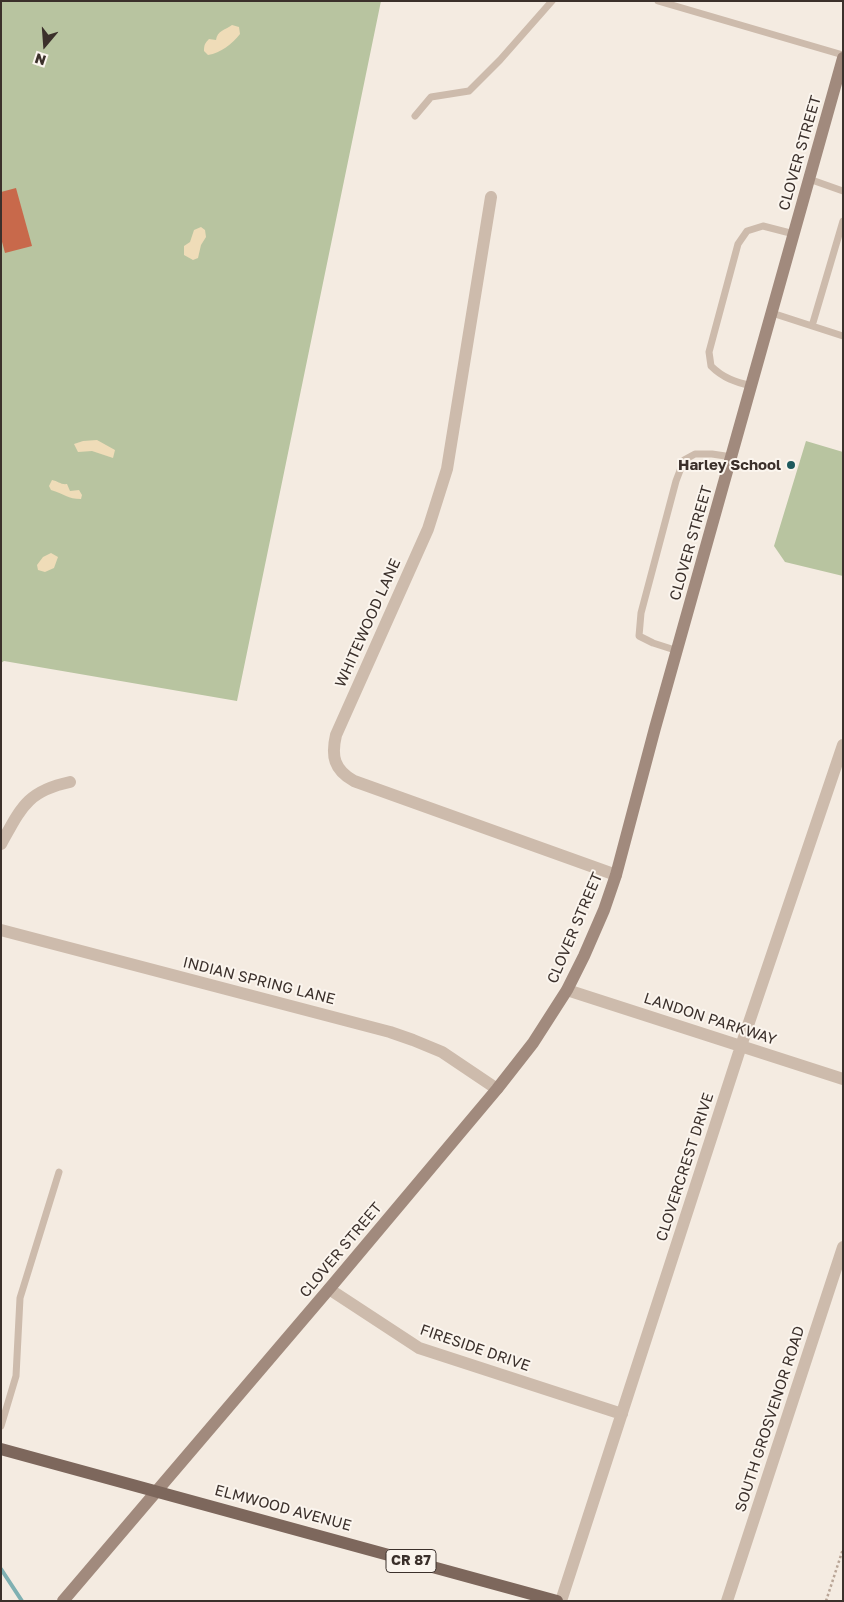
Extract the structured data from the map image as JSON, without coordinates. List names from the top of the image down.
{
  "streets": {
    "main road": ["CLOVER STREET", "ELMWOOD AVENUE", "CR 87"],
    "street": [
      "WHITEWOOD LANE",
      "INDIAN SPRING LANE",
      "LANDON PARKWAY",
      "CLOVERCREST DRIVE",
      "FIRESIDE DRIVE",
      "SOUTH GROSVENOR ROAD"
    ]
  },
  "crossings": [
    ["CLOVER STREET", "WHITEWOOD LANE"],
    ["CLOVER STREET", "INDIAN SPRING LANE"],
    ["CLOVER STREET", "LANDON PARKWAY"],
    ["CLOVER STREET", "FIRESIDE DRIVE"],
    ["CLOVER STREET", "ELMWOOD AVENUE"],
    ["LANDON PARKWAY", "CLOVERCREST DRIVE"],
    ["CLOVERCREST DRIVE", "FIRESIDE DRIVE"]
  ],
  "places": ["Harley School"],
  "north": "bottom"
}
